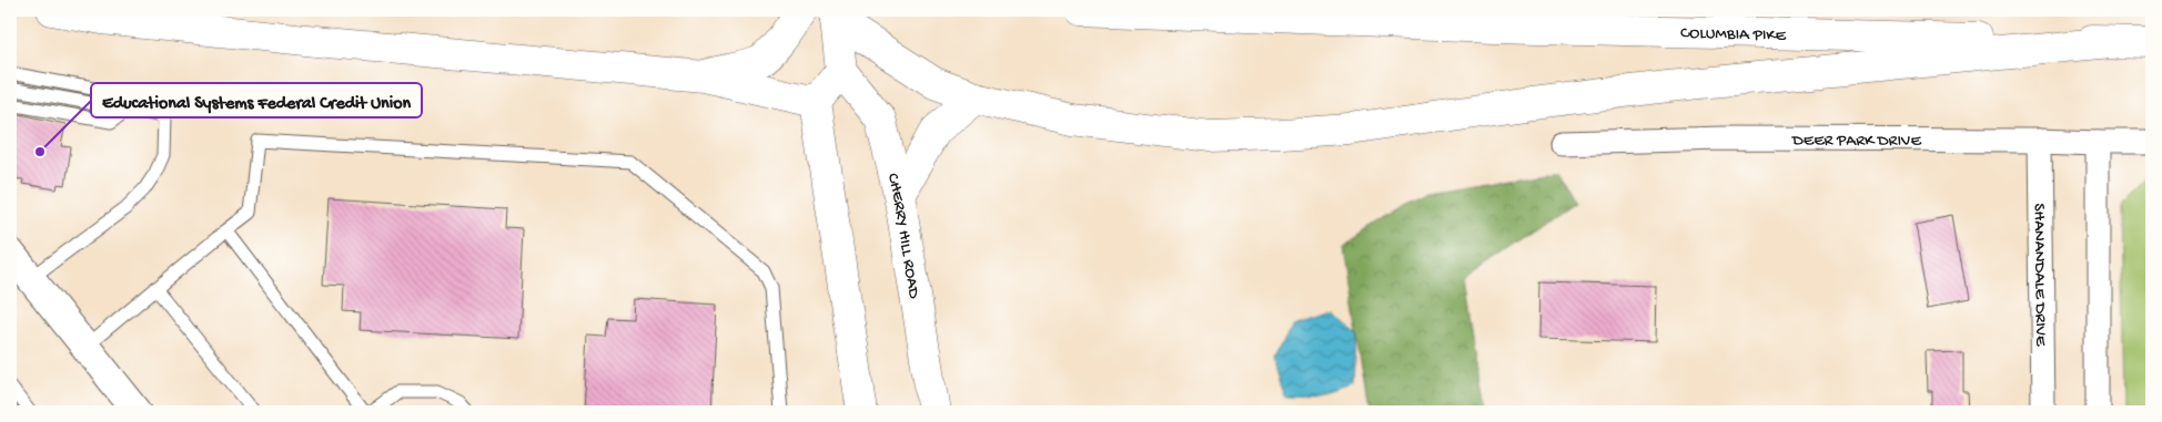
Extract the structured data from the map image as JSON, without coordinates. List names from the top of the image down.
{
  "streets": {
    "main road": ["COLUMBIA PIKE", "CHERRY HILL ROAD"],
    "street": ["DEER PARK DRIVE", "SHANANDALE DRIVE"]
  },
  "crossings": [
    ["DEER PARK DRIVE", "SHANANDALE DRIVE"]
  ],
  "places": ["Educational Systems Federal Credit Union"]
}
